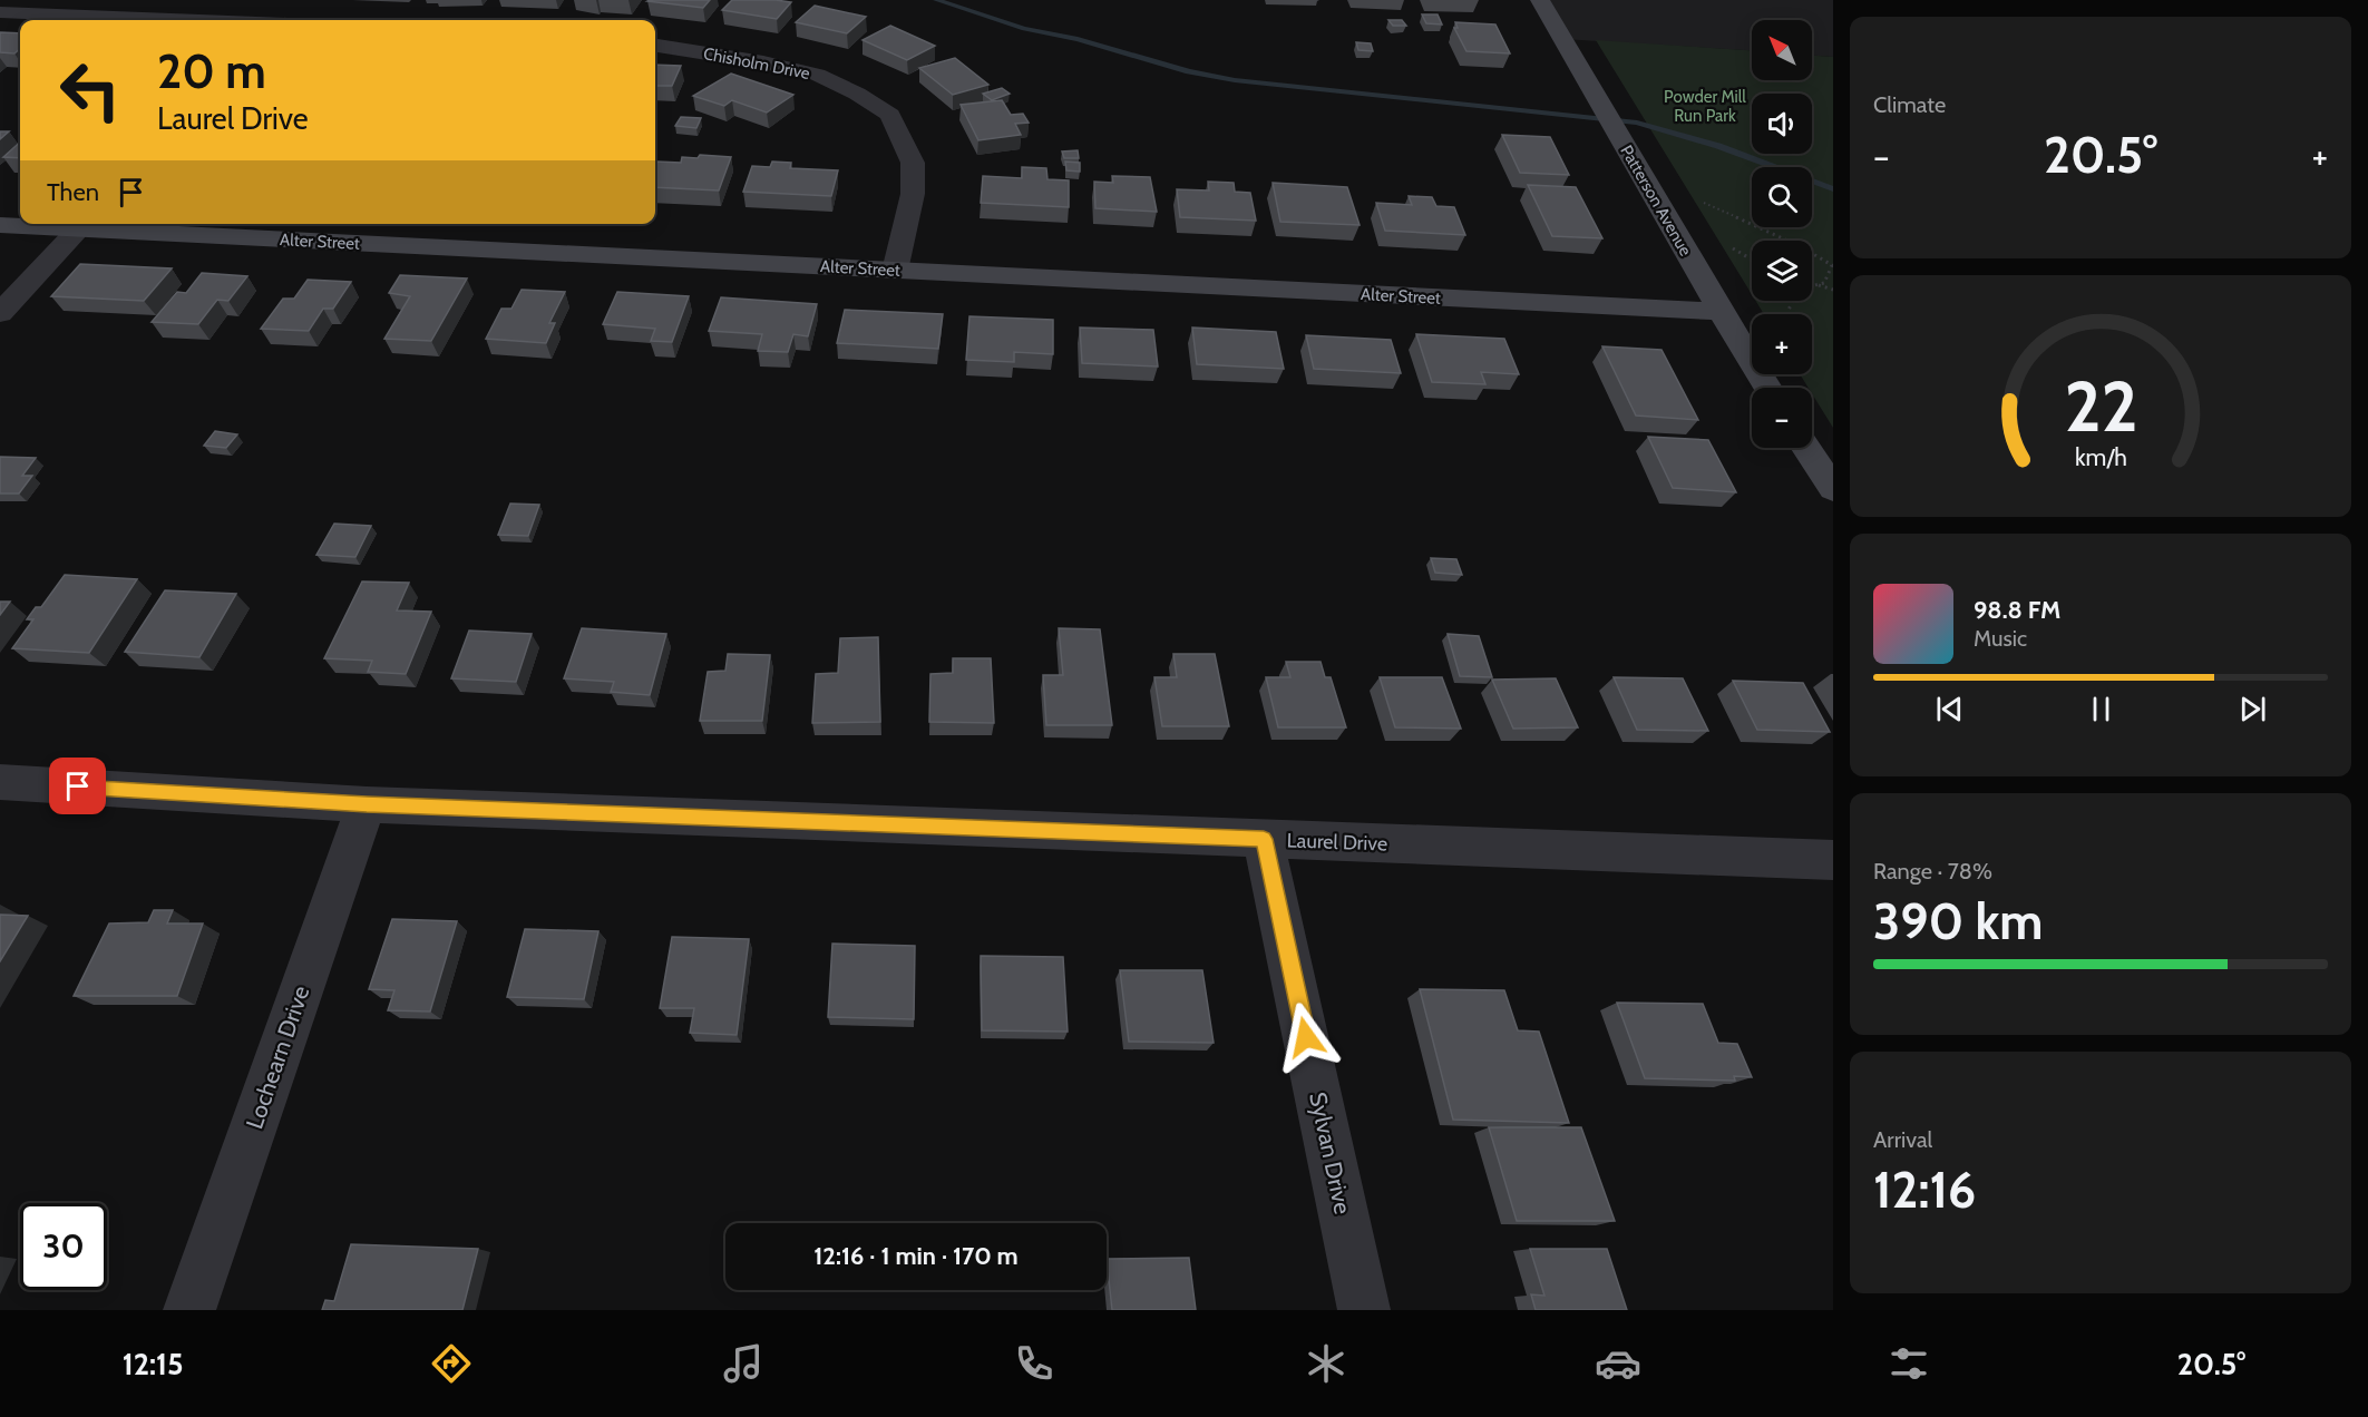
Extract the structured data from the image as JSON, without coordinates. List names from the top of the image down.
{
  "streets": {
    "street": [
      "Chisholm Drive",
      "Patterson Avenue",
      "Alter Street",
      "Laurel Drive",
      "Lochearn Drive",
      "Sylvan Drive"
    ]
  },
  "crossings": [
    ["Chisholm Drive", "Alter Street"],
    ["Patterson Avenue", "Alter Street"],
    ["Laurel Drive", "Lochearn Drive"],
    ["Laurel Drive", "Sylvan Drive"]
  ],
  "parks": ["Powder Mill Run Park"],
  "north": "top left",
  "page": {
    "tile": [
      "Climate",
      ["Range · 78%", "390 km"],
      ["Arrival", "12:16"]
    ],
    "map_buttons": ["+", "−"],
    "turn": ["20 m", "Laurel Drive"],
    "heat": ["−", "20.5°", "+"],
    "then": "Then",
    "song": ["98.8 FM", "Music"],
    "limit": "30",
    "trip": "12:16 · 1 min · 170 m",
    "tabs": ["12:15", "20.5°"],
    "gauge": ["22", "km/h"]
  }
}
